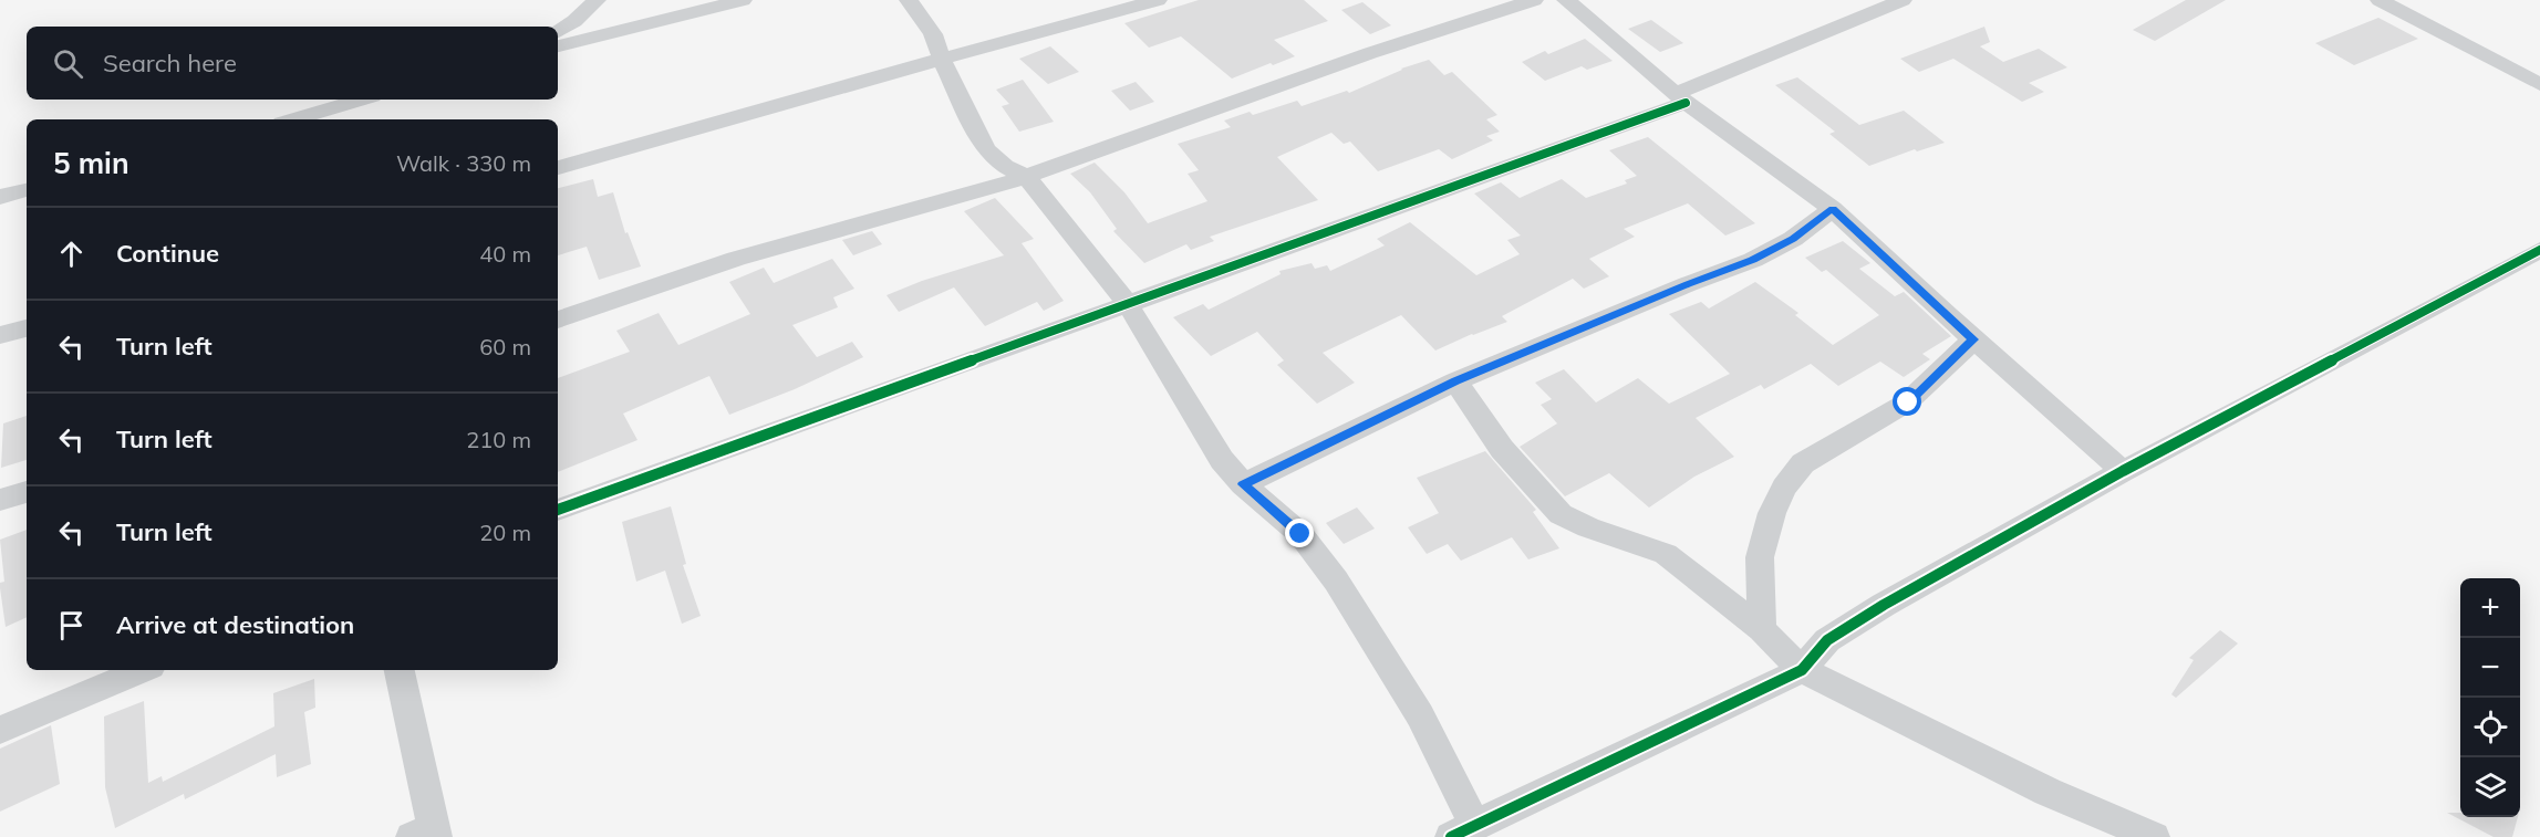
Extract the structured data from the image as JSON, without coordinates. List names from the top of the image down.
{
  "page": {
    "search": "Search here",
    "heading": ["5 min", "Walk · 330 m"],
    "list": [
      ["Continue", "40 m"],
      ["Turn left", "60 m"],
      ["Turn left", "210 m"],
      ["Turn left", "20 m"],
      "Arrive at destination"
    ],
    "map_buttons": ["+", "−"]
  }
}
